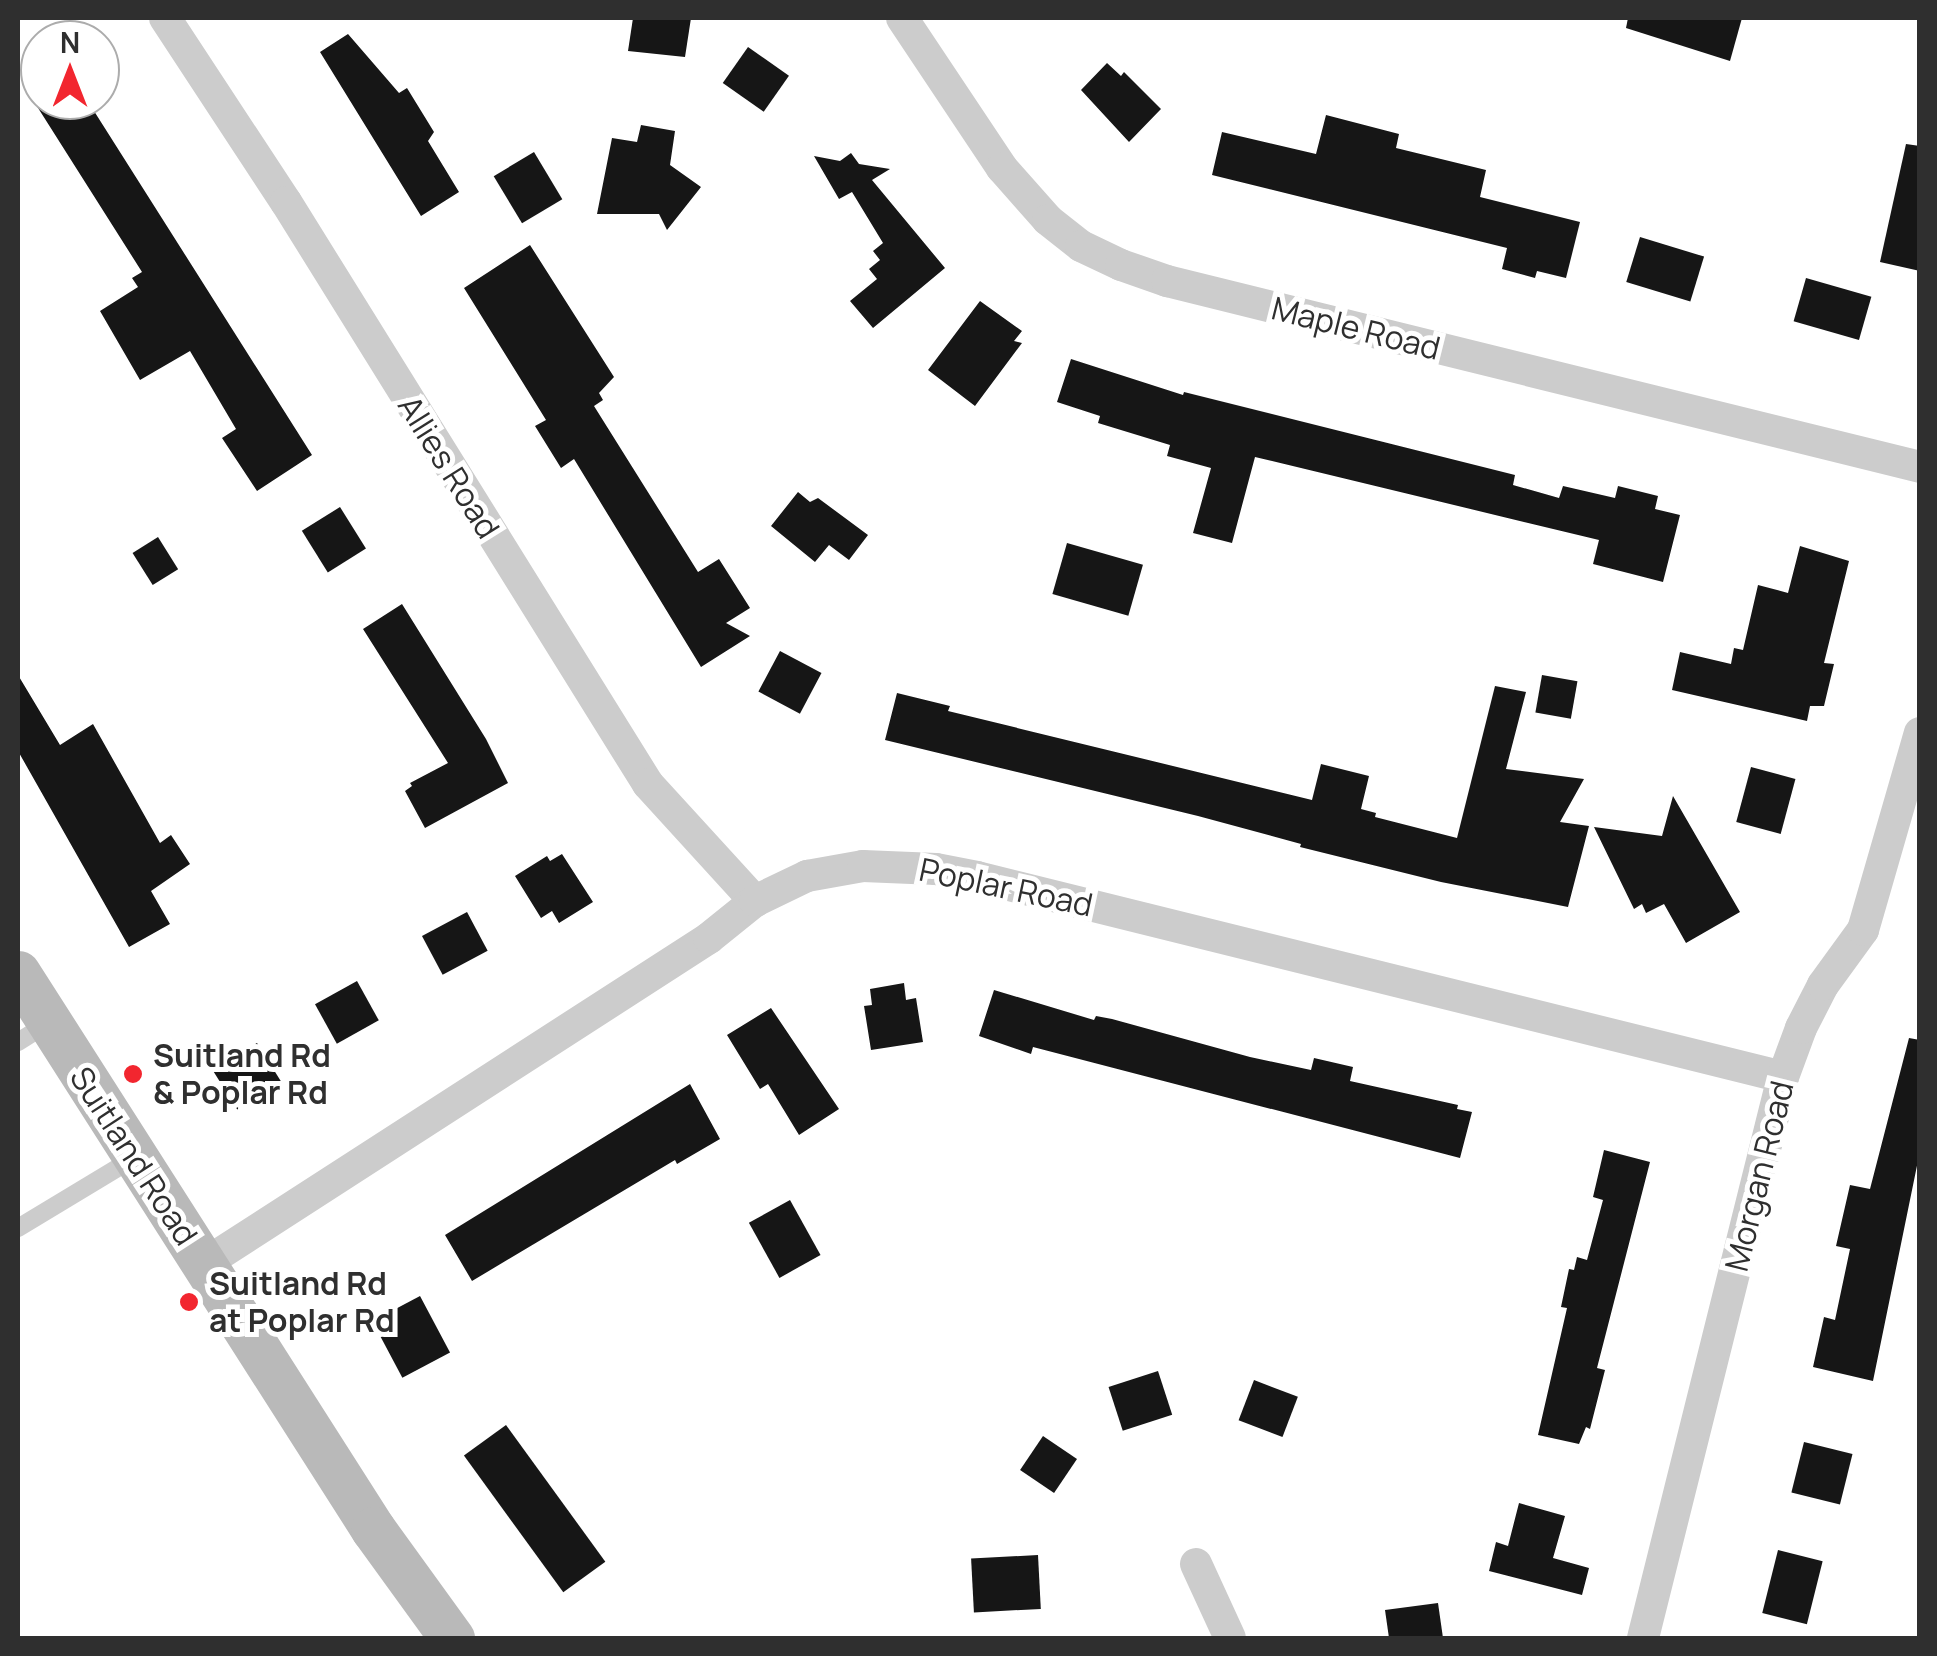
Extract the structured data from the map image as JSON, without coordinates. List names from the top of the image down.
{
  "streets": {
    "main road": ["Suitland Road"],
    "street": [
      "Maple Road",
      "Allies Road",
      "Poplar Road",
      "Morgan Road"
    ]
  },
  "crossings": [
    ["Allies Road", "Poplar Road"],
    ["Poplar Road", "Suitland Road"],
    ["Poplar Road", "Morgan Road"]
  ],
  "places": ["Suitland Rd & Poplar Rd", "Suitland Rd at Poplar Rd"],
  "north": "top"
}
